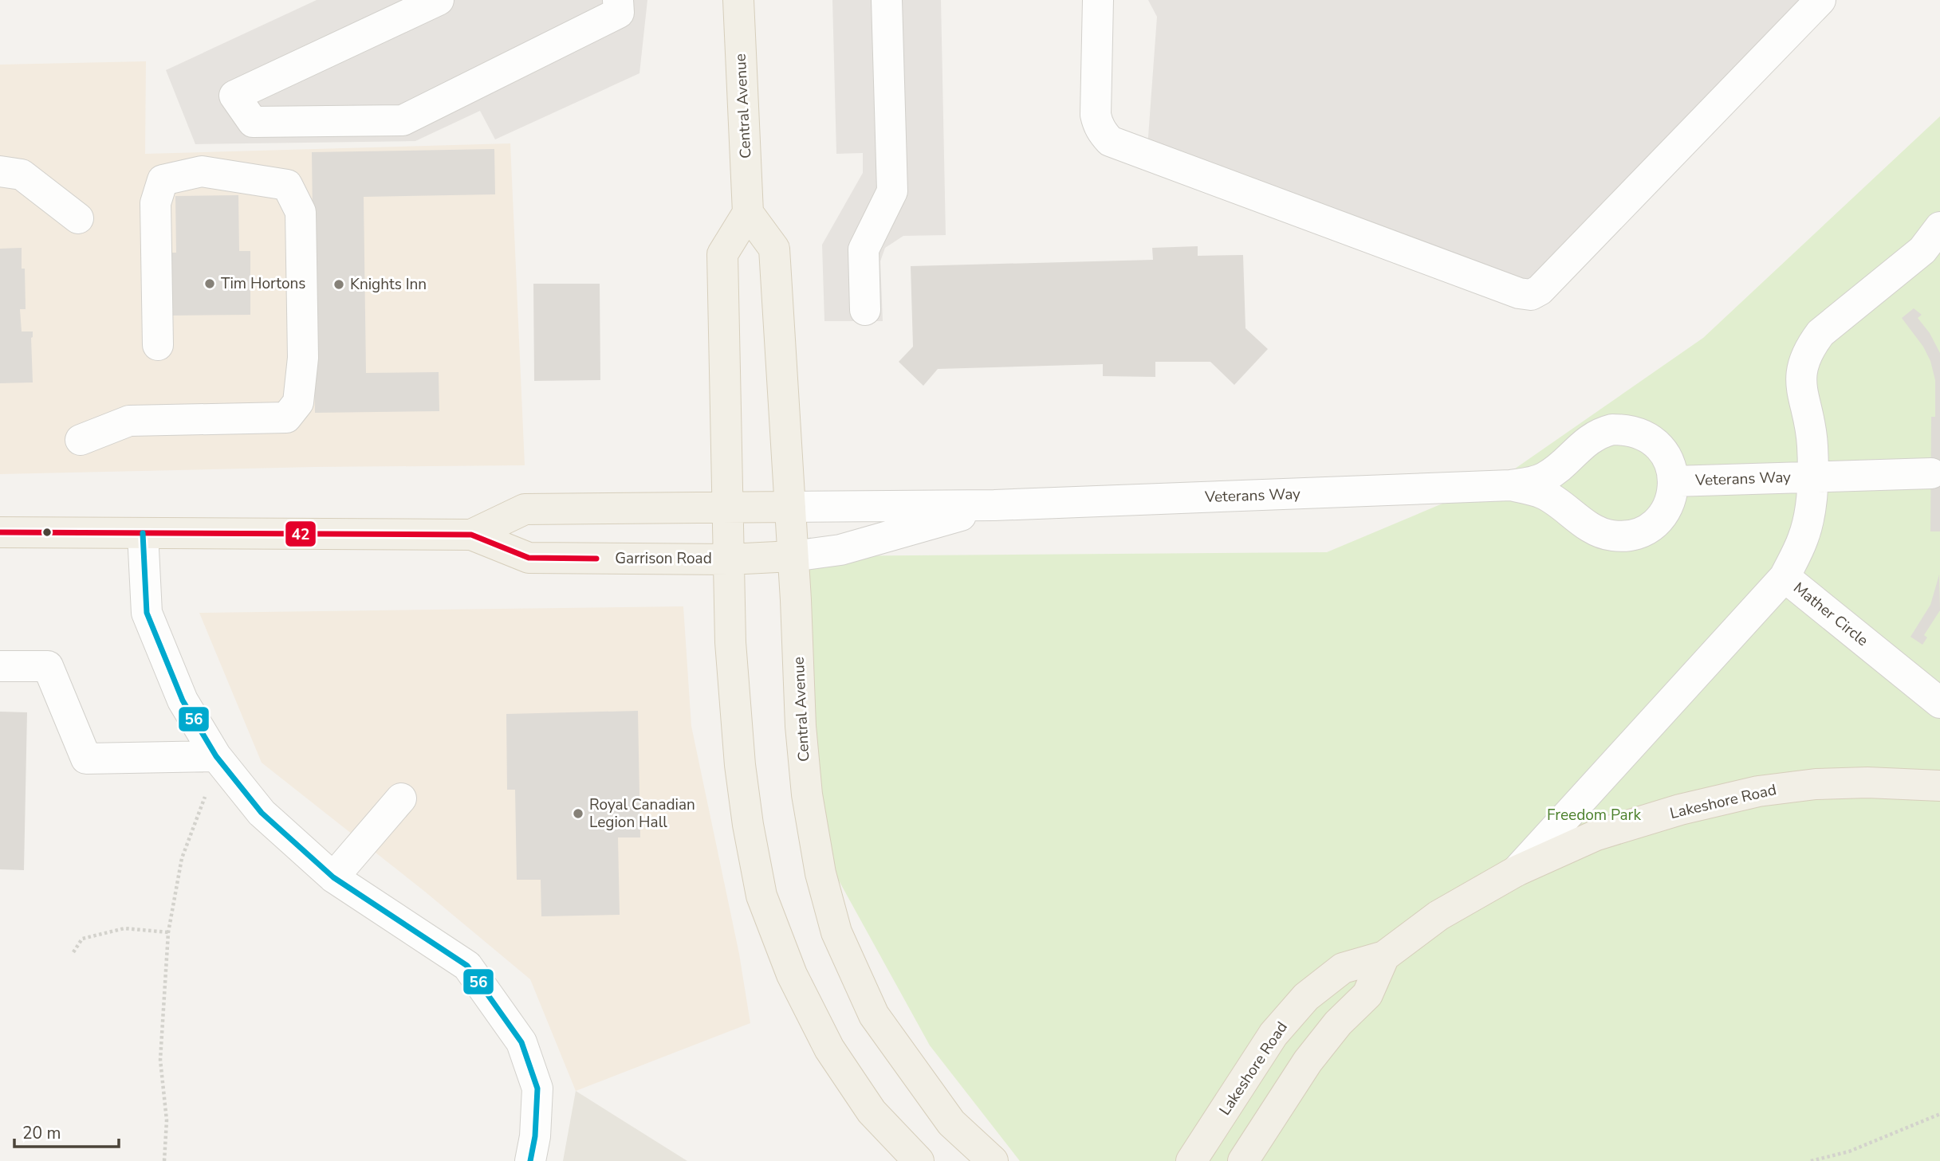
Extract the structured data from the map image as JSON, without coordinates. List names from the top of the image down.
{
  "streets": {
    "main road": ["Central Avenue", "Garrison Road", "Lakeshore Road"],
    "street": ["Veterans Way", "Mather Circle"]
  },
  "crossings": [
    ["Central Avenue", "Veterans Way"],
    ["Central Avenue", "Garrison Road"],
    ["Veterans Way", "Garrison Road"],
    ["Veterans Way", "Mather Circle"],
    ["Mather Circle", "Lakeshore Road"]
  ],
  "parks": ["Freedom Park"],
  "places": ["Tim Hortons", "Knights Inn", "Royal Canadian Legion Hall"],
  "lines": ["transit line 42", "transit line 56"],
  "scale_bar": "20 m"
}
